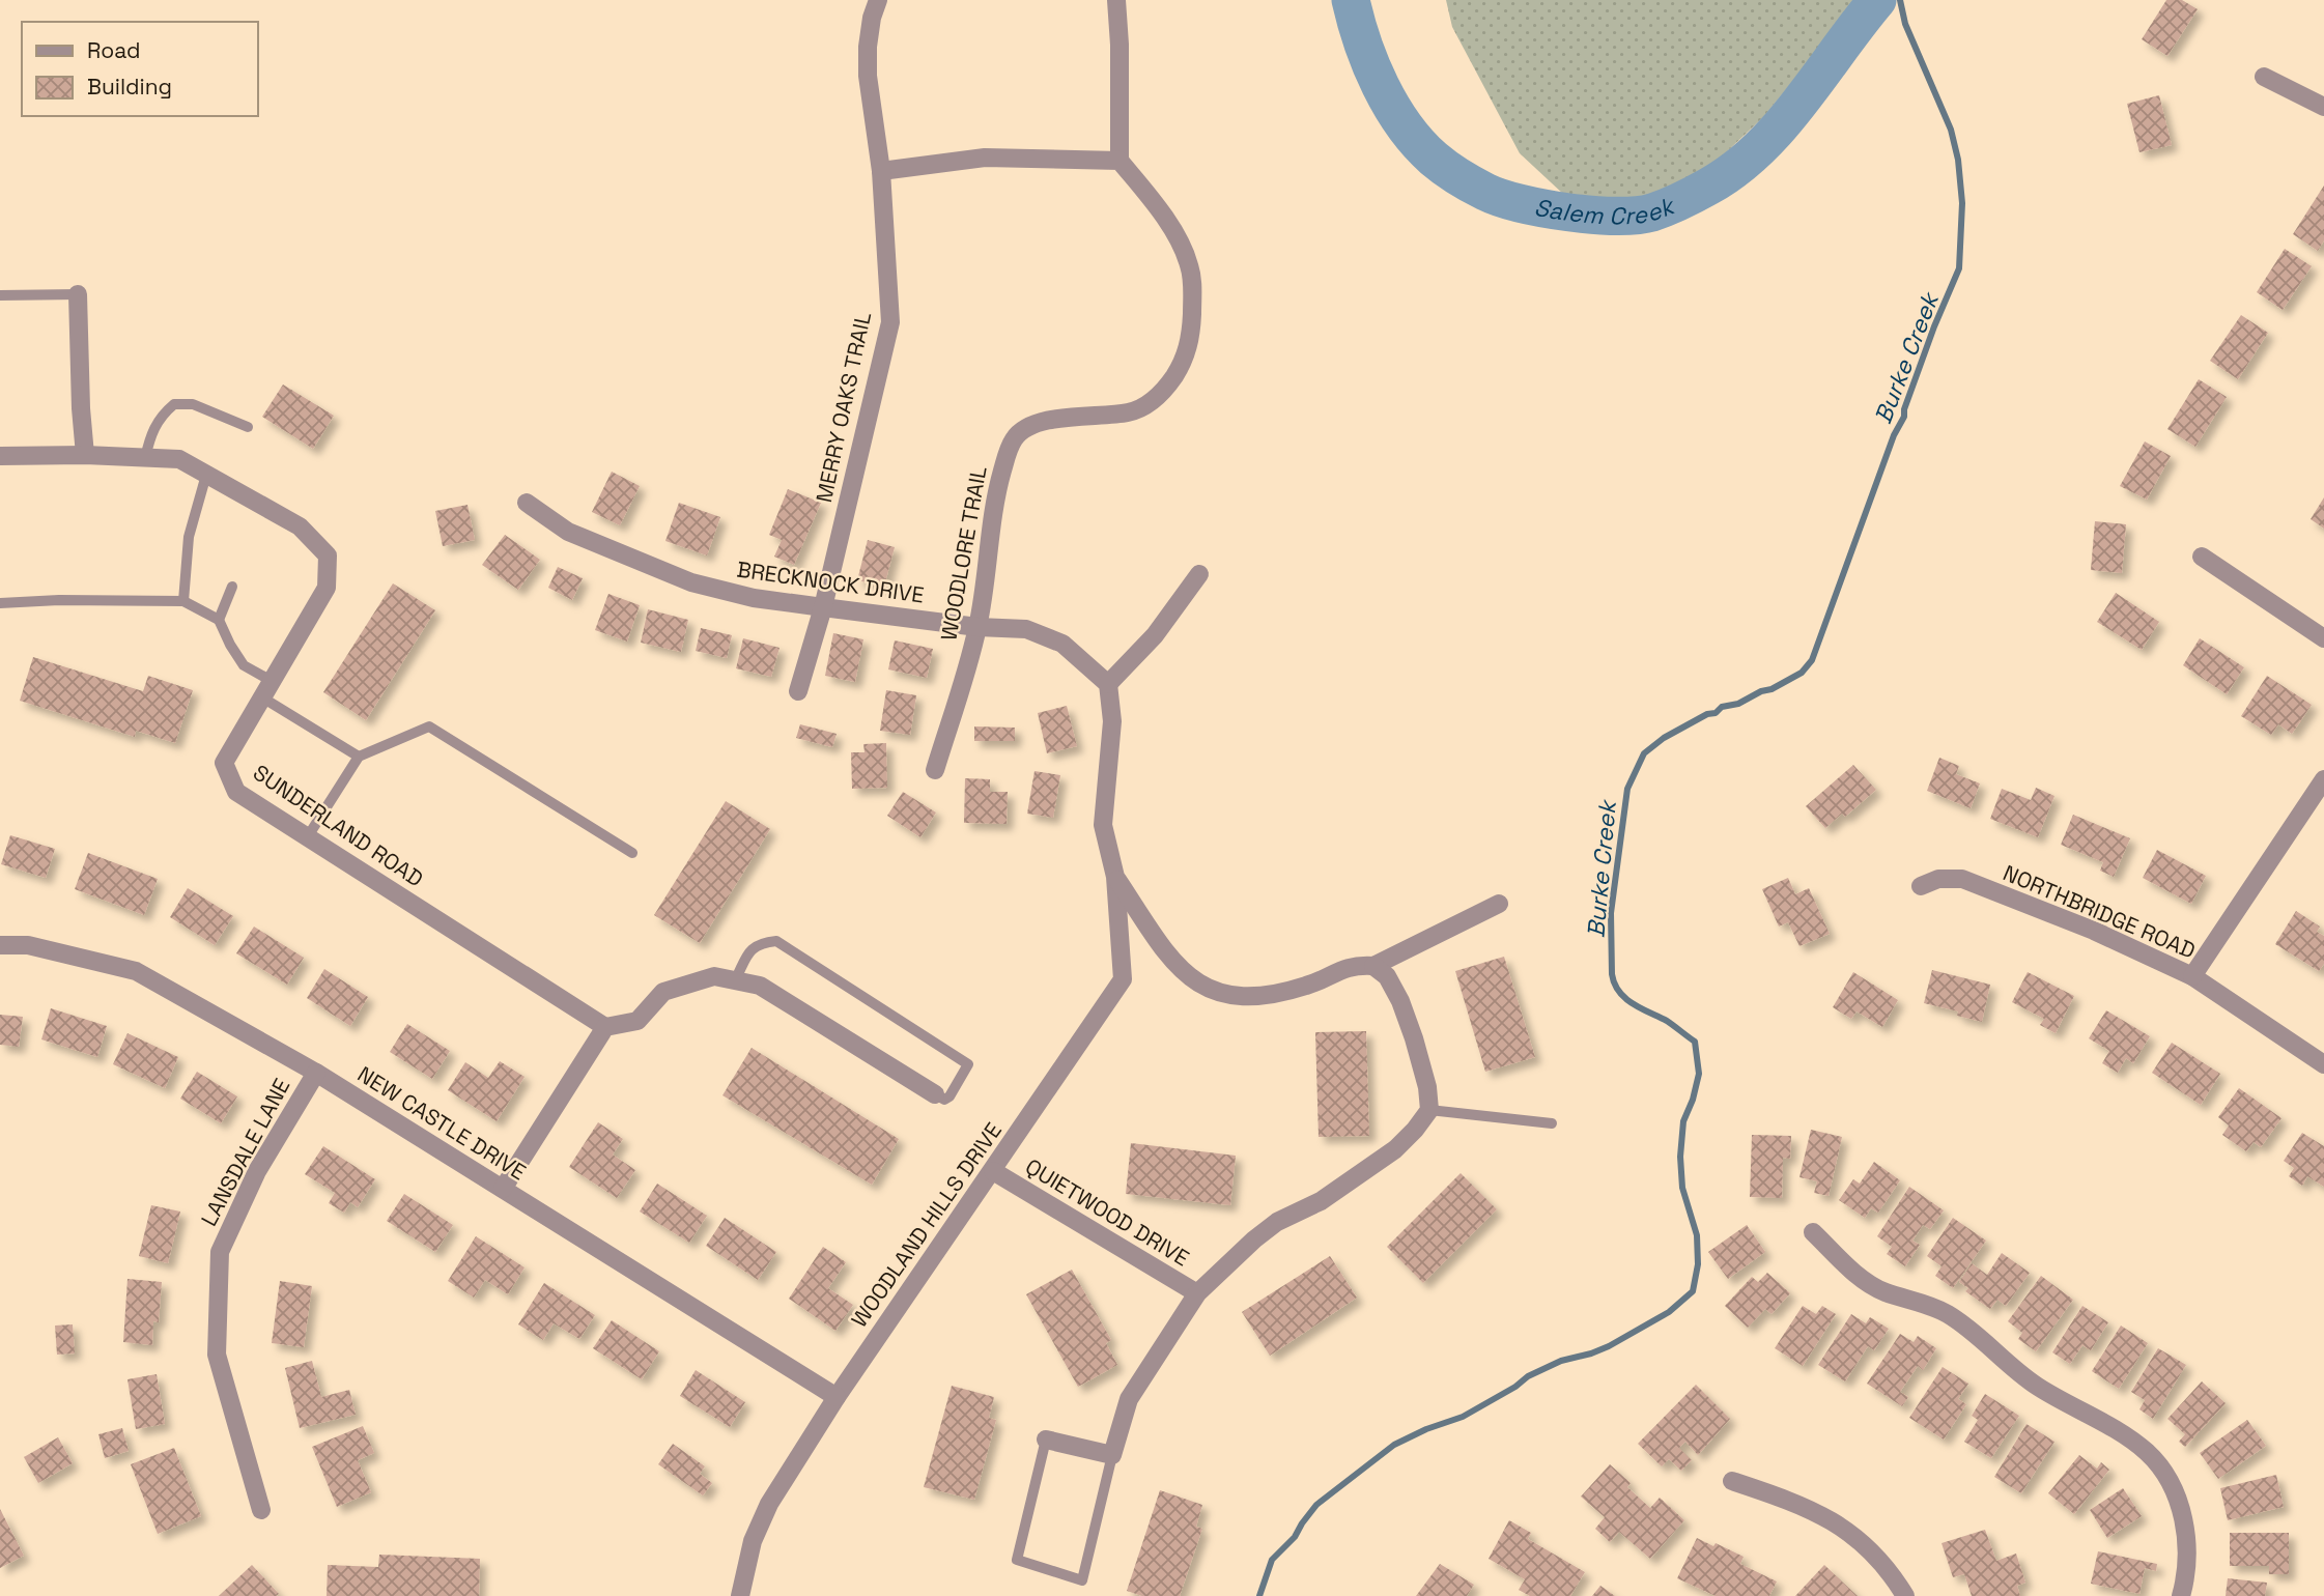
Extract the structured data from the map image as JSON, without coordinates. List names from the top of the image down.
{
  "streets": {
    "street": [
      "MERRY OAKS TRAIL",
      "WOODLORE TRAIL",
      "BRECKNOCK DRIVE",
      "SUNDERLAND ROAD",
      "NORTHBRIDGE ROAD",
      "NEW CASTLE DRIVE",
      "LANSDALE LANE",
      "QUIETWOOD DRIVE",
      "WOODLAND HILLS DRIVE"
    ]
  },
  "crossings": [
    ["MERRY OAKS TRAIL", "BRECKNOCK DRIVE"],
    ["WOODLORE TRAIL", "BRECKNOCK DRIVE"],
    ["NEW CASTLE DRIVE", "LANSDALE LANE"],
    ["NEW CASTLE DRIVE", "WOODLAND HILLS DRIVE"],
    ["QUIETWOOD DRIVE", "WOODLAND HILLS DRIVE"]
  ],
  "water": ["Salem Creek", "Burke Creek"],
  "legend": ["Road", "Building"]
}
